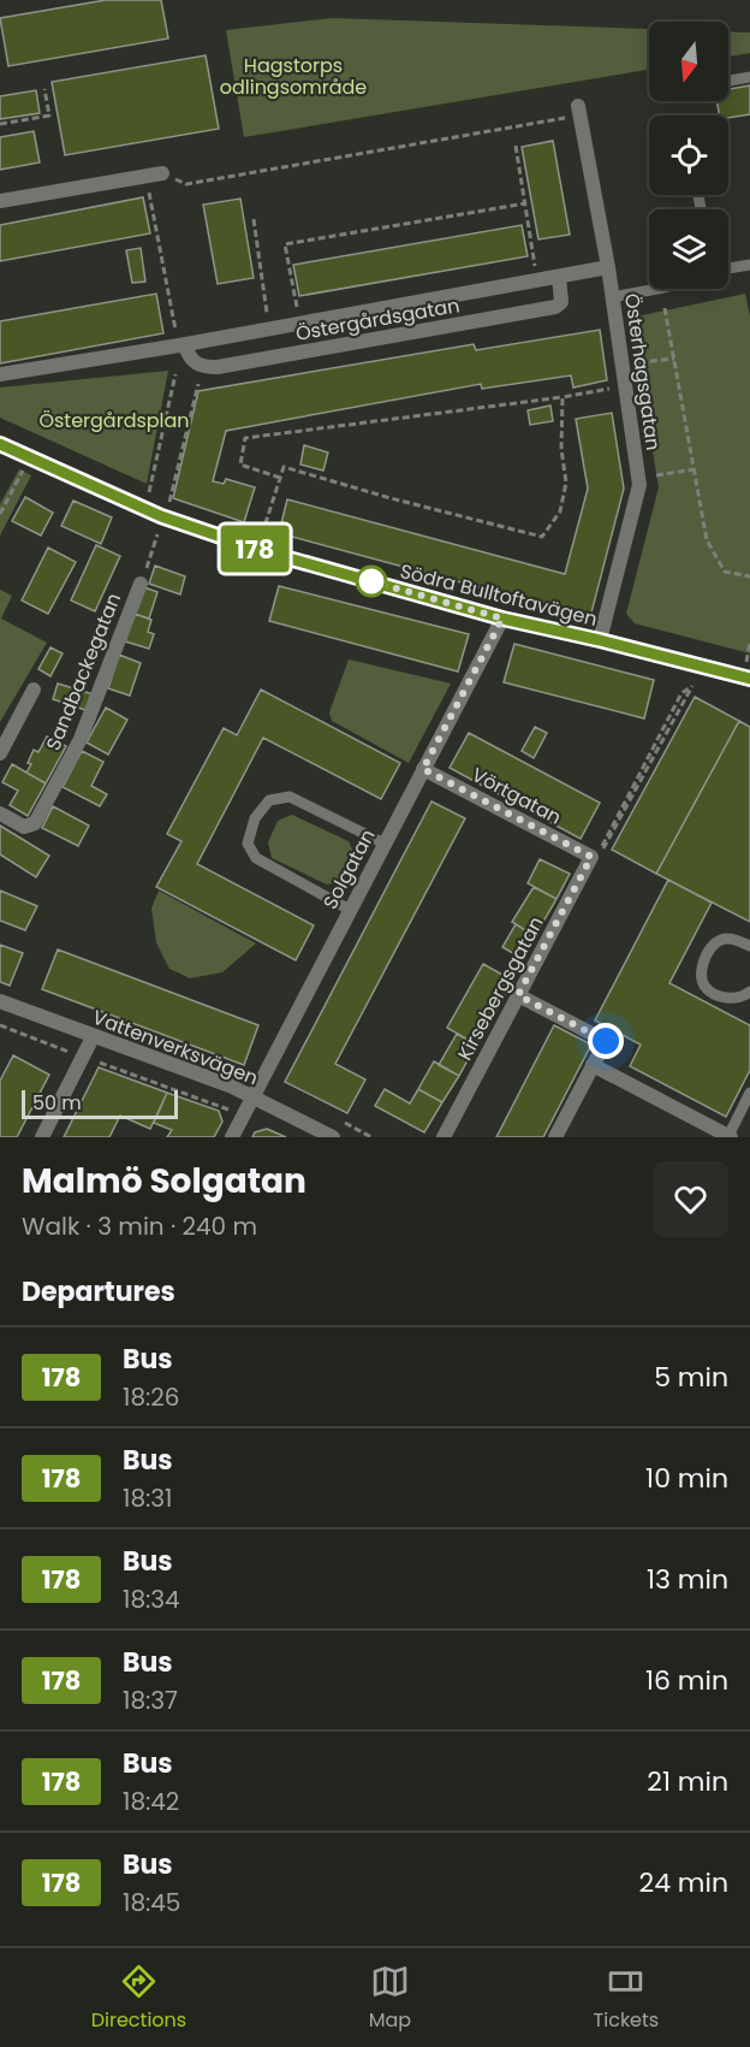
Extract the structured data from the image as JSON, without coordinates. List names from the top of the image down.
{
  "streets": {
    "street": [
      "Östergårdsgatan",
      "Österhagsgatan",
      "Södra Bulltoftavägen",
      "Sandbackegatan",
      "Vörtgatan",
      "Solgatan",
      "Kirsebergsgatan",
      "Vattenverksvägen"
    ]
  },
  "crossings": [
    ["Östergårdsgatan", "Österhagsgatan"],
    ["Österhagsgatan", "Södra Bulltoftavägen"],
    ["Södra Bulltoftavägen", "Solgatan"],
    ["Vörtgatan", "Solgatan"],
    ["Vörtgatan", "Kirsebergsgatan"],
    ["Solgatan", "Vattenverksvägen"]
  ],
  "parks": ["Hagstorps odlingsområde", "Östergårdsplan"],
  "lines": ["bus line 178"],
  "scale_bar": "50 m",
  "north": "bottom",
  "page": {
    "on_map": "178",
    "scale": "50 m",
    "heading": [
      ["Malmö Solgatan", "Walk · 3 min · 240 m"],
      "Departures"
    ],
    "list": [
      {
        "mark": "178",
        "name": "Bus",
        "note": "18:26",
        "value": "5 min"
      },
      {
        "mark": "178",
        "name": "Bus",
        "note": "18:31",
        "value": "10 min"
      },
      {
        "mark": "178",
        "name": "Bus",
        "note": "18:34",
        "value": "13 min"
      },
      {
        "mark": "178",
        "name": "Bus",
        "note": "18:37",
        "value": "16 min"
      },
      {
        "mark": "178",
        "name": "Bus",
        "note": "18:42",
        "value": "21 min"
      },
      {
        "mark": "178",
        "name": "Bus",
        "note": "18:45",
        "value": "24 min"
      }
    ],
    "tabs": ["Directions", "Map", "Tickets"]
  }
}
